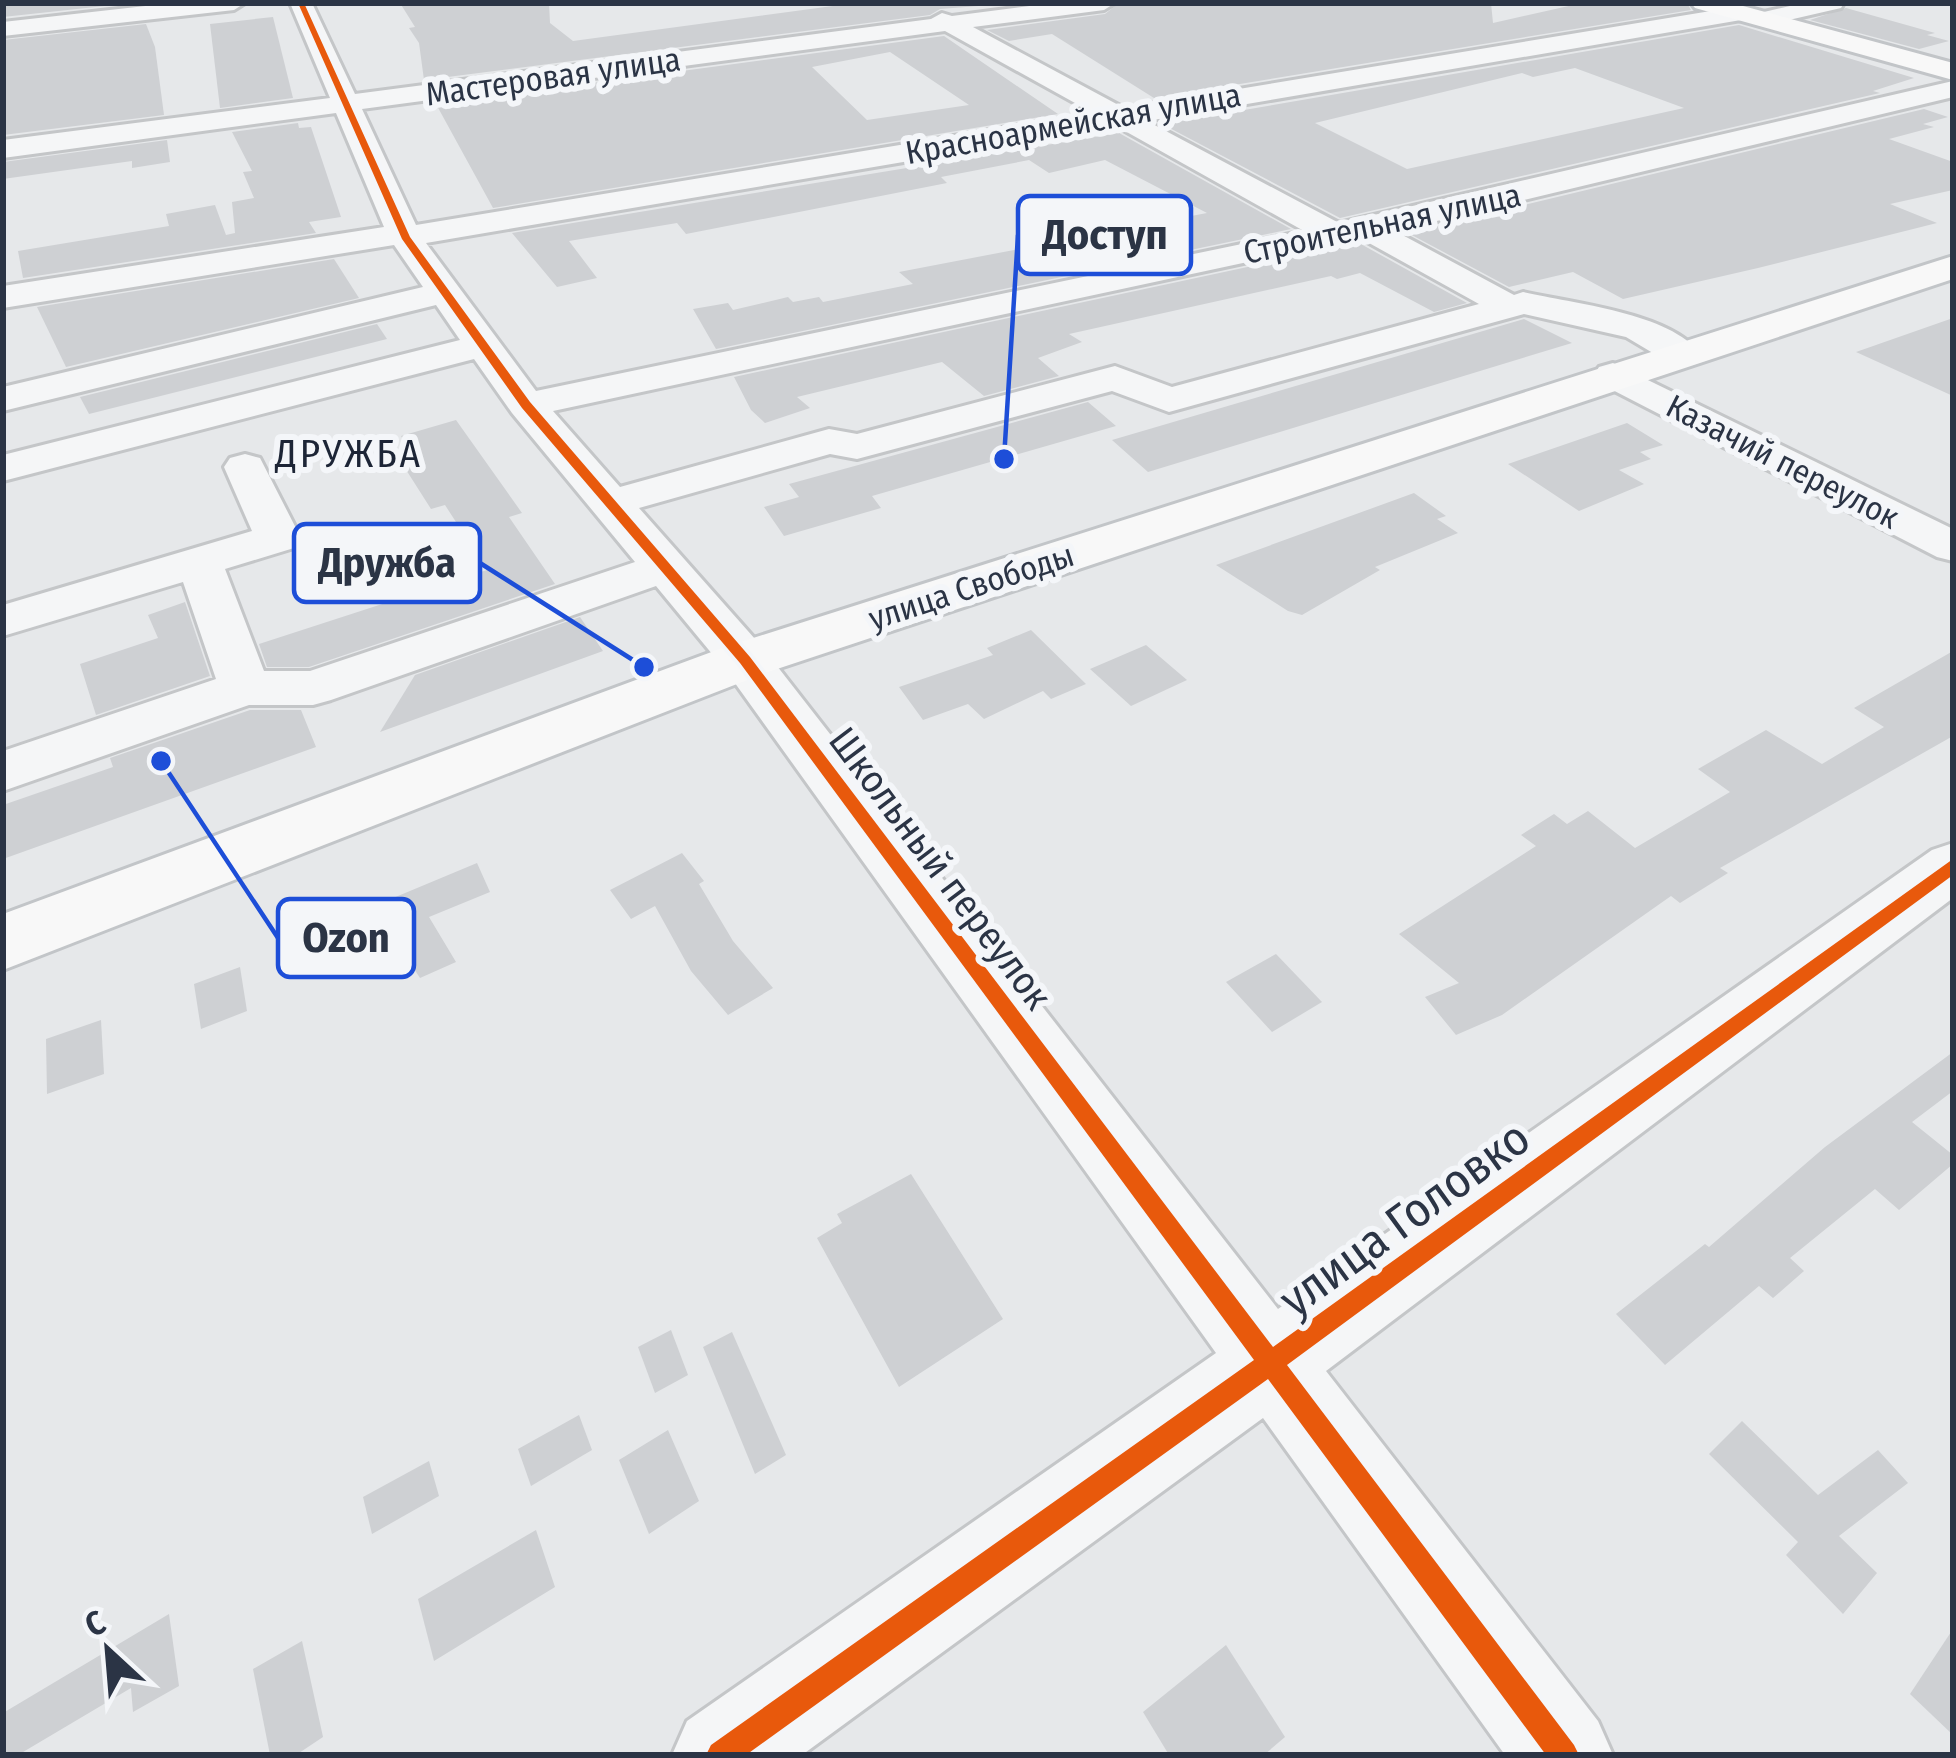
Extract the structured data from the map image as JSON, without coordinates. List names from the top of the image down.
{
  "streets": {
    "main road": ["улица Свободы"],
    "street": [
      "Мастеровая улица",
      "Красноармейская улица",
      "Строительная улица",
      "Казачий переулок",
      "Школьный переулок",
      "улица Головко"
    ]
  },
  "crossings": [
    ["Мастеровая улица", "Школьный переулок"],
    ["Красноармейская улица", "Школьный переулок"],
    ["Строительная улица", "Школьный переулок"],
    ["Казачий переулок", "улица Свободы"],
    ["улица Свободы", "Школьный переулок"],
    ["Школьный переулок", "улица Головко"]
  ],
  "districts": ["ДРУЖБА"],
  "places": ["Доступ", "Дружба", "Ozon"],
  "north": "top left"
}
